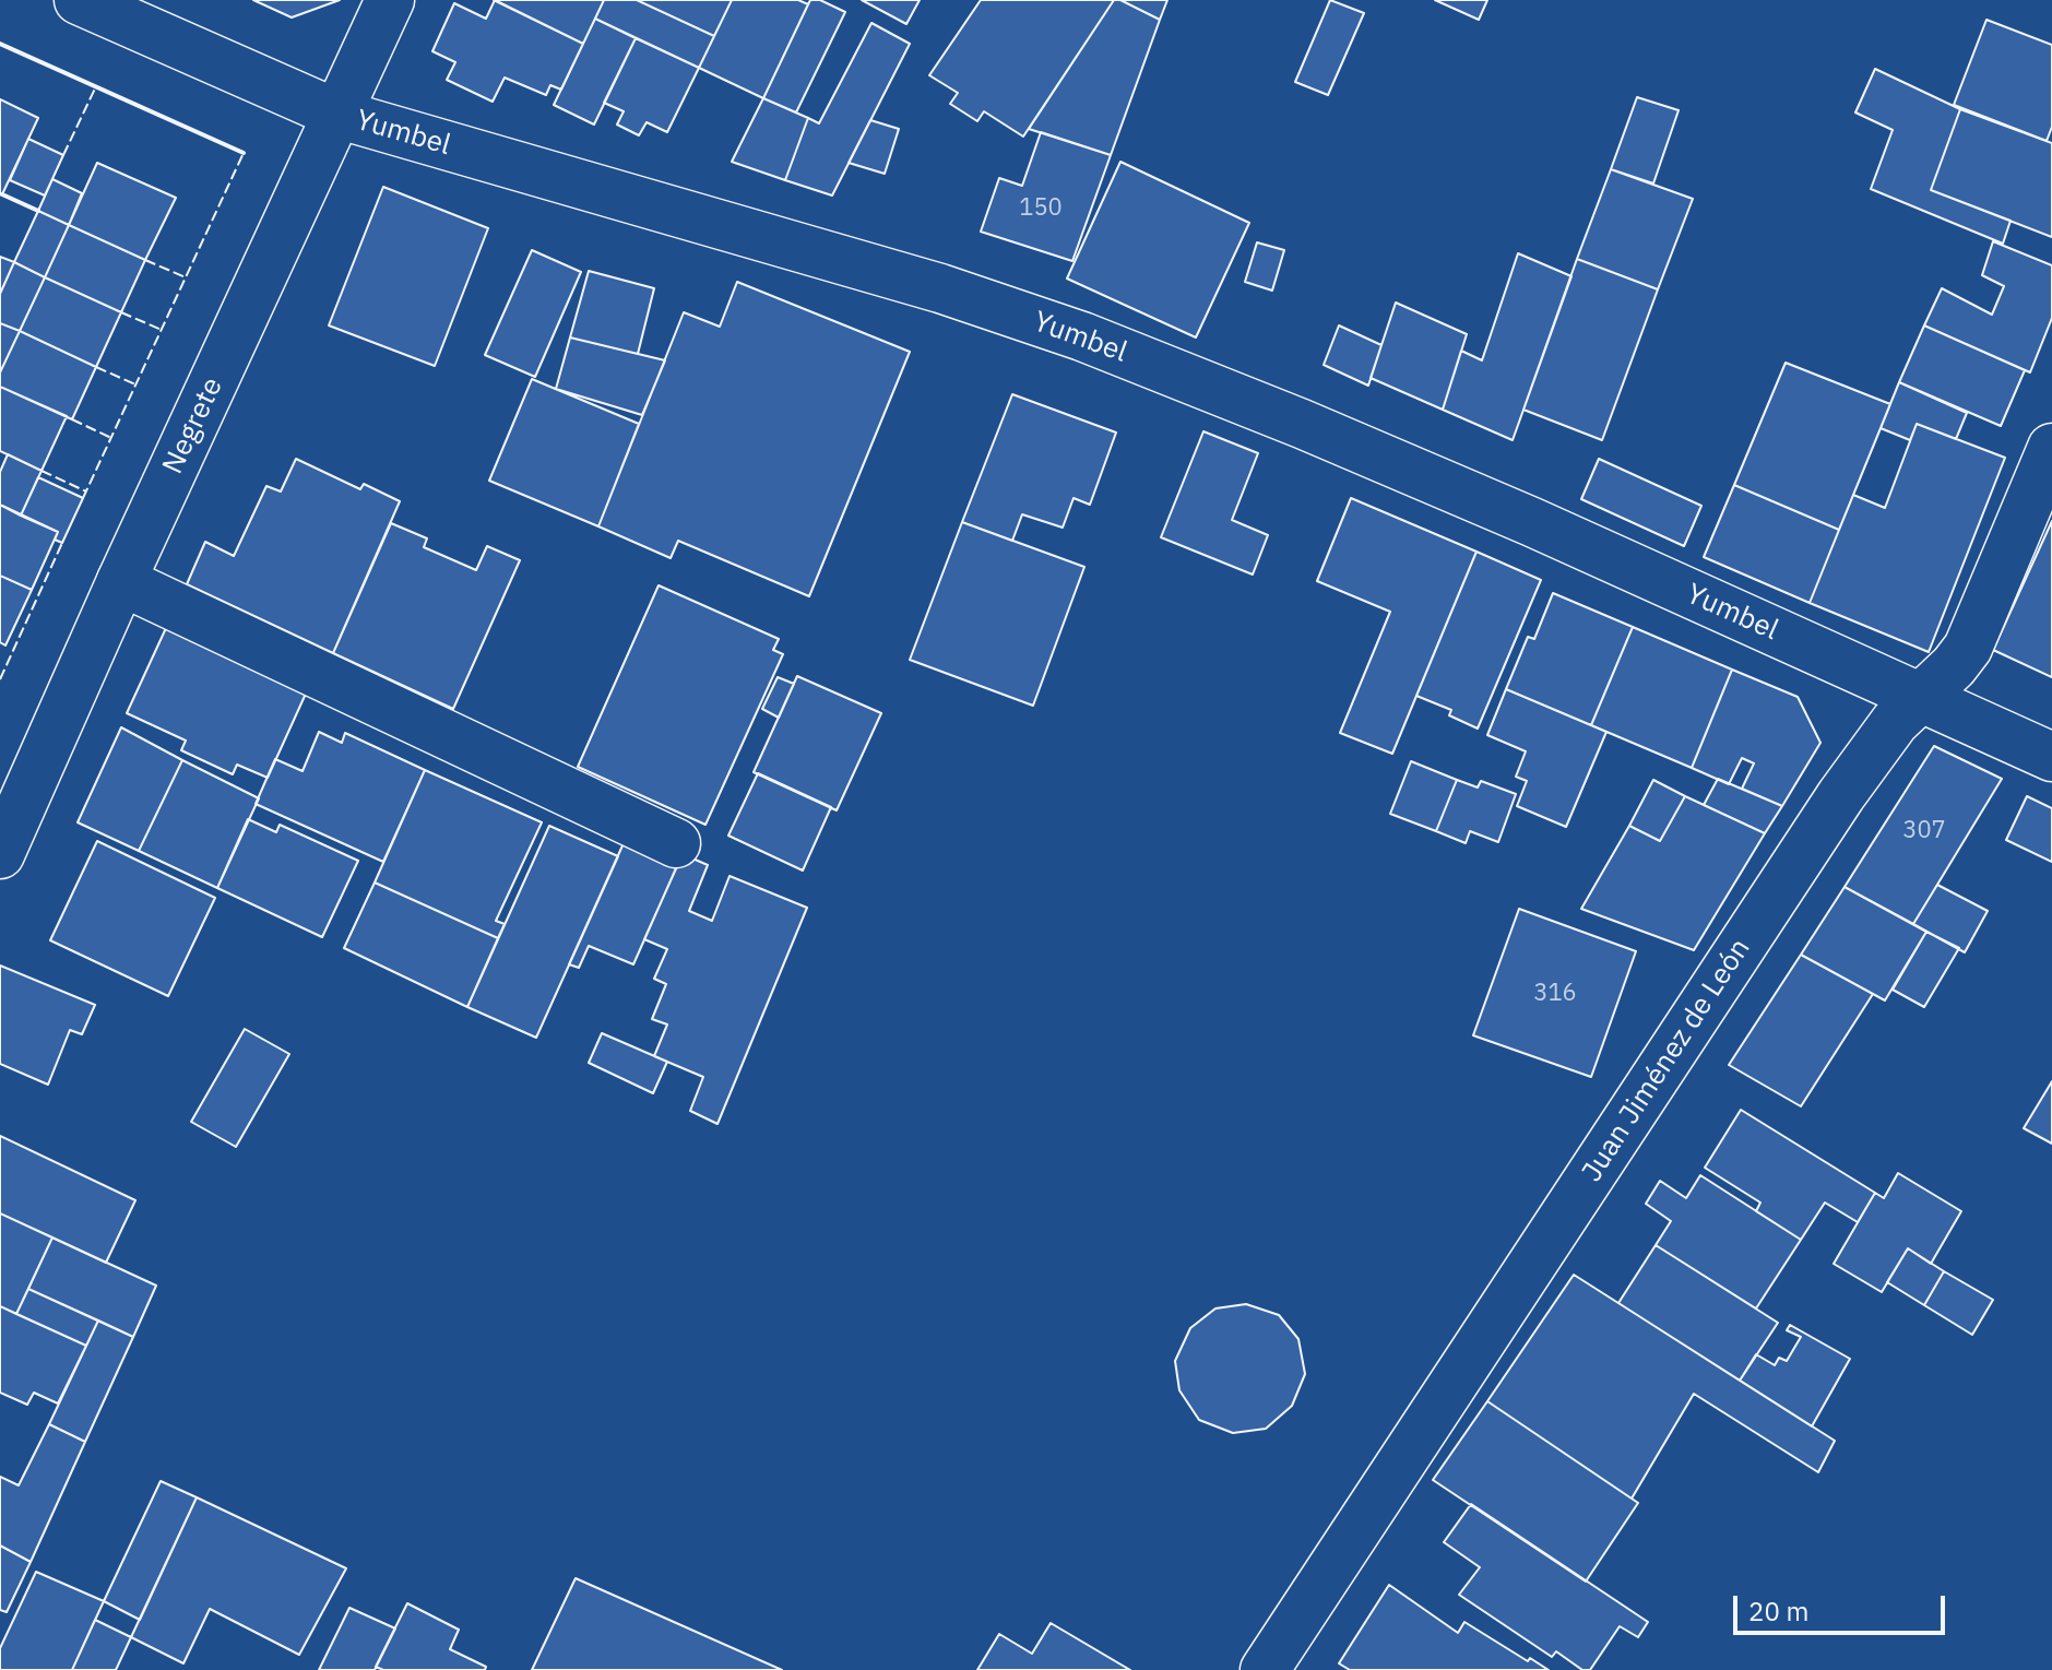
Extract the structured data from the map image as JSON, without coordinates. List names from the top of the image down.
{
  "streets": {
    "main road": ["Yumbel", "Negrete", "Juan Jiménez de León"]
  },
  "crossings": [
    ["Yumbel", "Negrete"],
    ["Yumbel", "Juan Jiménez de León"]
  ],
  "house_numbers": ["150", "307", "316"],
  "scale_bar": "20 m"
}
